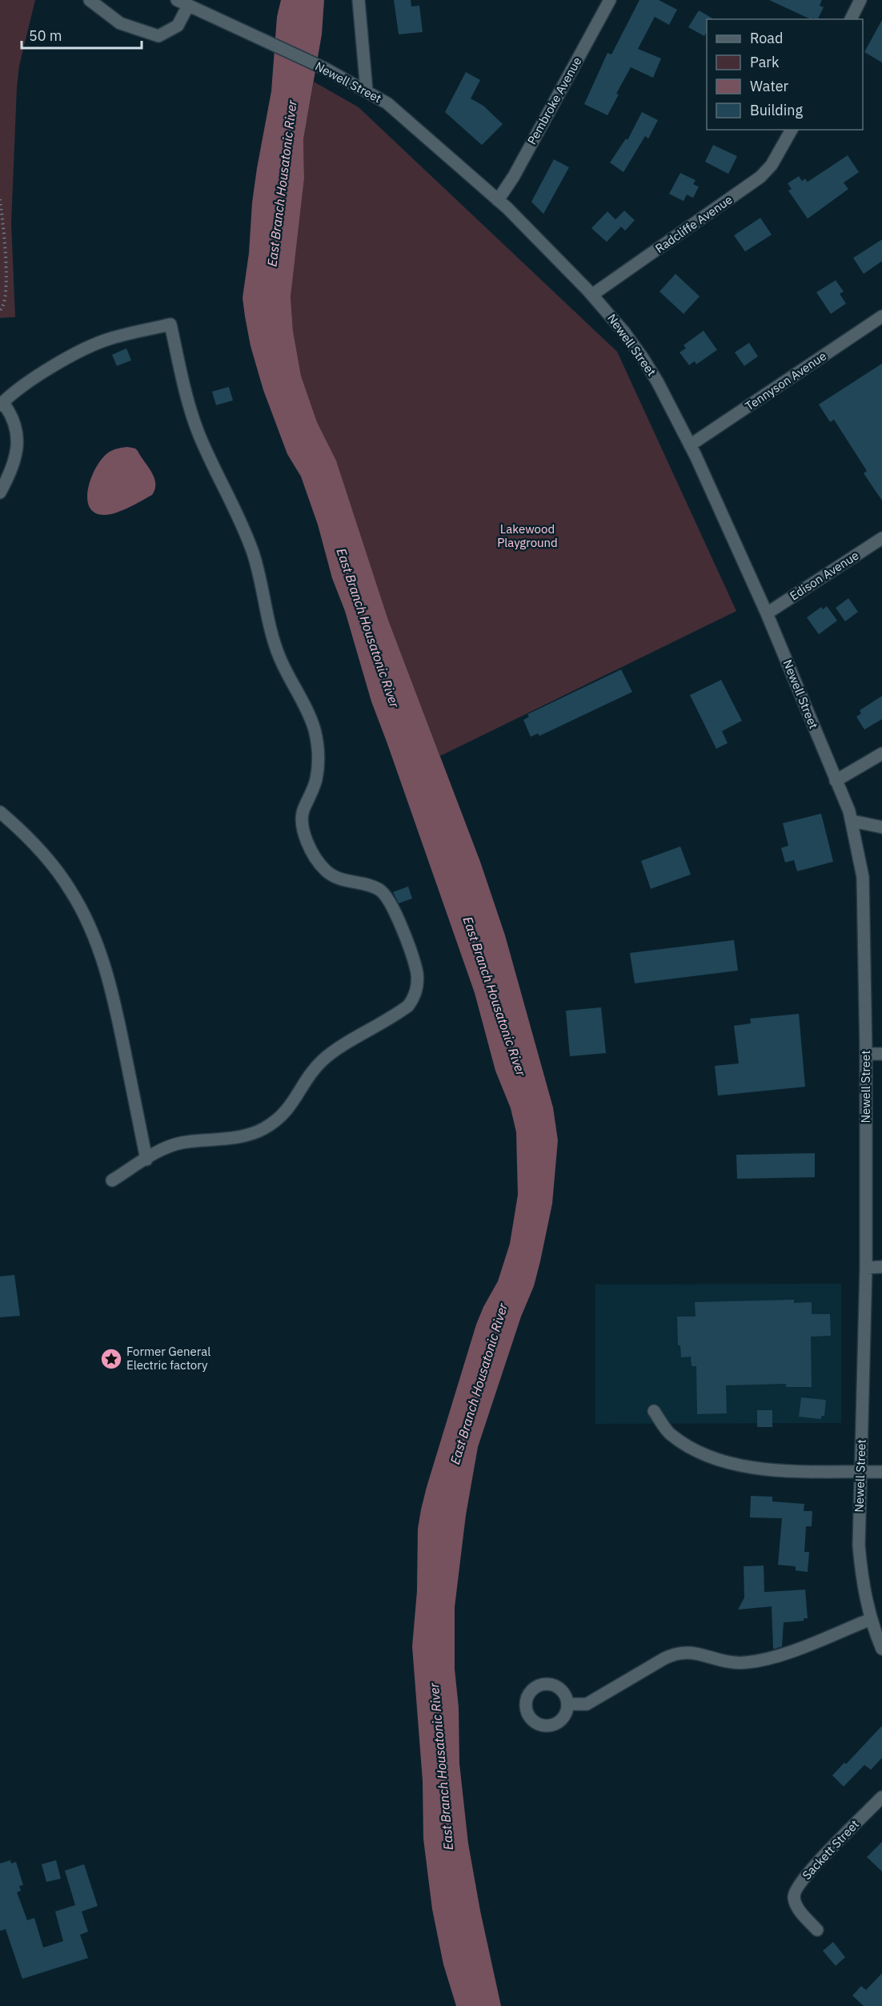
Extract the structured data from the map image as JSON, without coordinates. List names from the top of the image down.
{
  "streets": {
    "street": [
      "Newell Street",
      "Pembroke Avenue",
      "Radcliffe Avenue",
      "Tennyson Avenue",
      "Edison Avenue",
      "Sackett Street"
    ]
  },
  "crossings": [
    ["Newell Street", "Pembroke Avenue"],
    ["Newell Street", "Radcliffe Avenue"],
    ["Newell Street", "Tennyson Avenue"],
    ["Newell Street", "Edison Avenue"]
  ],
  "water": ["East Branch Housatonic River"],
  "parks": ["Lakewood Playground"],
  "places": {
    "place": ["Former General Electric factory"]
  },
  "legend": [
    "Road",
    "Park",
    "Water",
    "Building"
  ],
  "scale_bar": "50 m"
}
